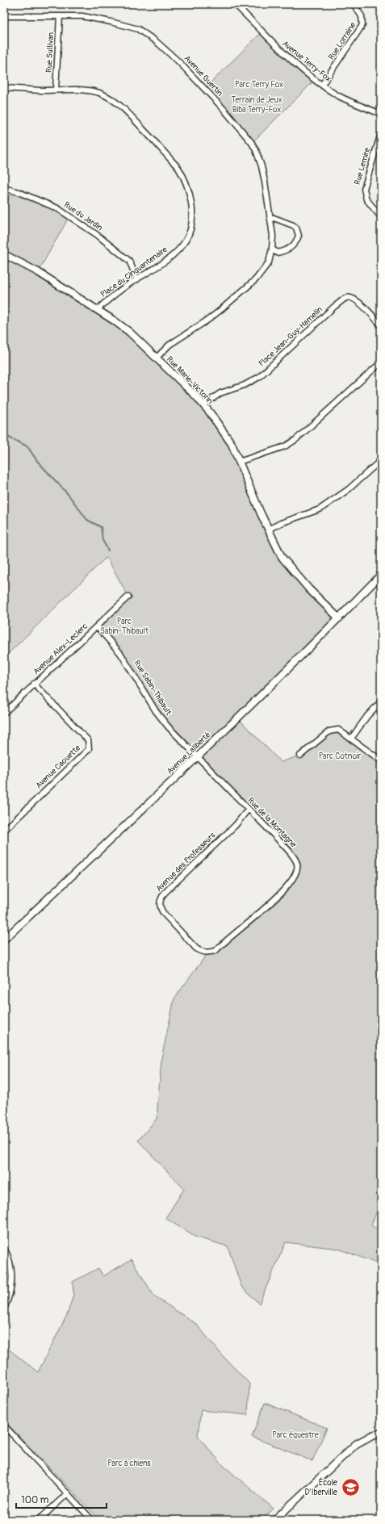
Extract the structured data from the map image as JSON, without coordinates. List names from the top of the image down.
{
  "streets": {
    "street": [
      "Rue Lorraine",
      "Rue Sullivan",
      "Avenue Terry-Fox",
      "Avenue Guertin",
      "Rue Lemire",
      "Rue du Jardin",
      "Place du Cinquantenaire",
      "Place Jean-Guy-Hamelin",
      "Rue Marie-Victorin",
      "Avenue Alex-Leclerc",
      "Rue Sabin-Thibault",
      "Avenue Laliberté",
      "Avenue Caouette",
      "Rue de la Montagne",
      "Avenue des Professeurs"
    ]
  },
  "crossings": [
    ["Rue Lorraine", "Avenue Terry-Fox"],
    ["Rue Sullivan", "Avenue Guertin"],
    ["Rue Sullivan", "Place du Cinquantenaire"],
    ["Avenue Guertin", "Rue Marie-Victorin"],
    ["Rue du Jardin", "Place du Cinquantenaire"],
    ["Place du Cinquantenaire", "Rue Marie-Victorin"],
    ["Place Jean-Guy-Hamelin", "Rue Marie-Victorin"],
    ["Rue Marie-Victorin", "Avenue Laliberté"],
    ["Avenue Alex-Leclerc", "Rue Sabin-Thibault"],
    ["Avenue Alex-Leclerc", "Avenue Caouette"],
    ["Rue Sabin-Thibault", "Avenue Laliberté"],
    ["Rue Sabin-Thibault", "Rue de la Montagne"],
    ["Avenue Laliberté", "Rue de la Montagne"],
    ["Rue de la Montagne", "Avenue des Professeurs"]
  ],
  "parks": [
    "Parc Terry Fox",
    "Terrain de Jeux Biba Terry-Fox",
    "Parc Sabin-Thibault",
    "Parc Cotnoir",
    "Parc équestre",
    "Parc à chiens"
  ],
  "places": {
    "school or university": ["École D'Iberville"]
  },
  "scale_bar": "100 m"
}
